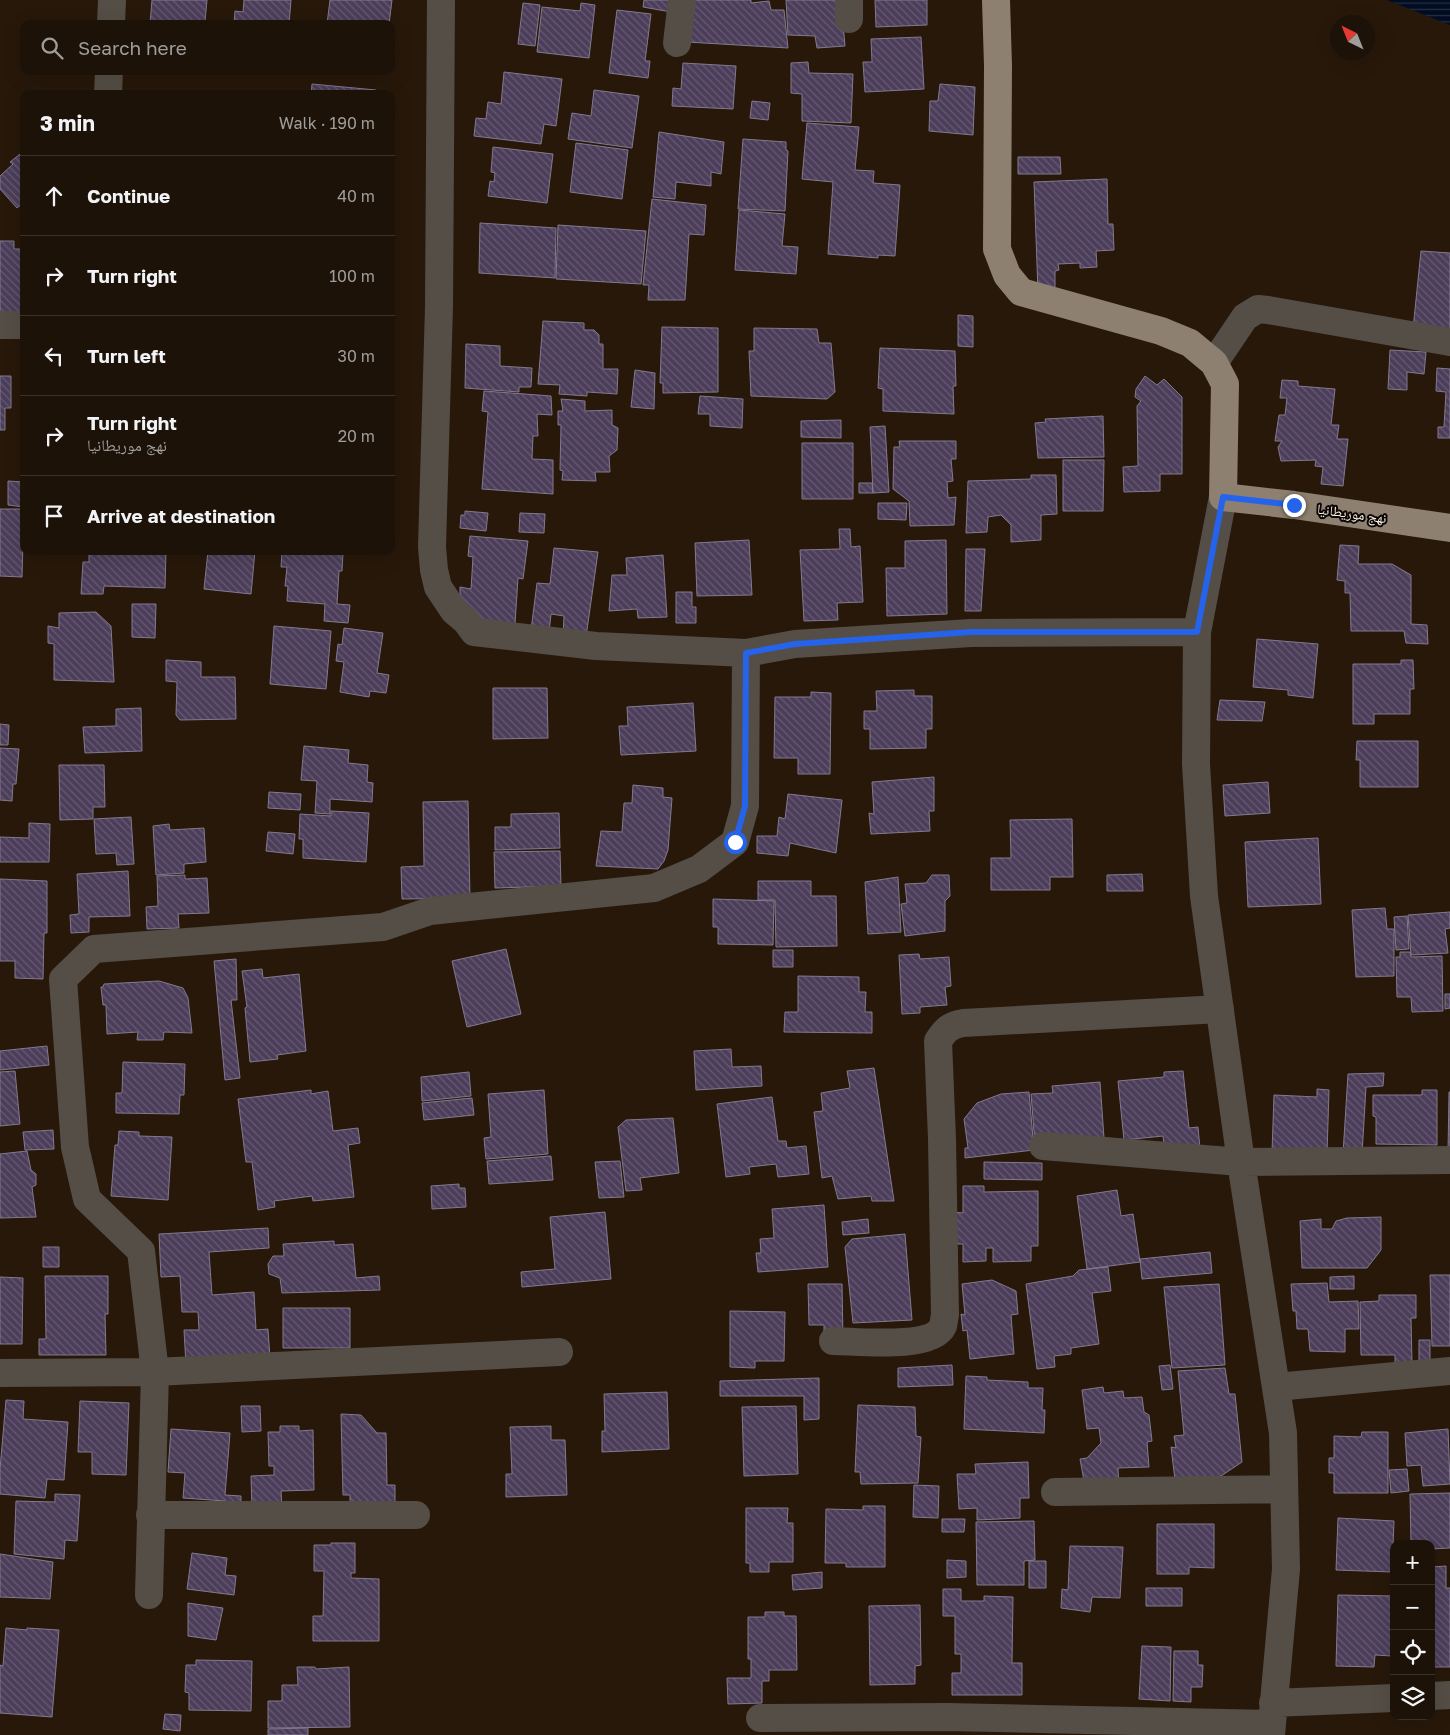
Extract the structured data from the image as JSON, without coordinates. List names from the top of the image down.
{
  "streets": {
    "main road": ["نهج موريطانيا"]
  },
  "north": "top left",
  "page": {
    "search": "Search here",
    "heading": ["3 min", "Walk · 190 m"],
    "list": [
      ["Continue", "40 m"],
      ["Turn right", "100 m"],
      ["Turn left", "30 m"],
      ["Turn right", "نهج موريطانيا", "20 m"],
      "Arrive at destination"
    ],
    "map_buttons": ["+", "−"]
  }
}
